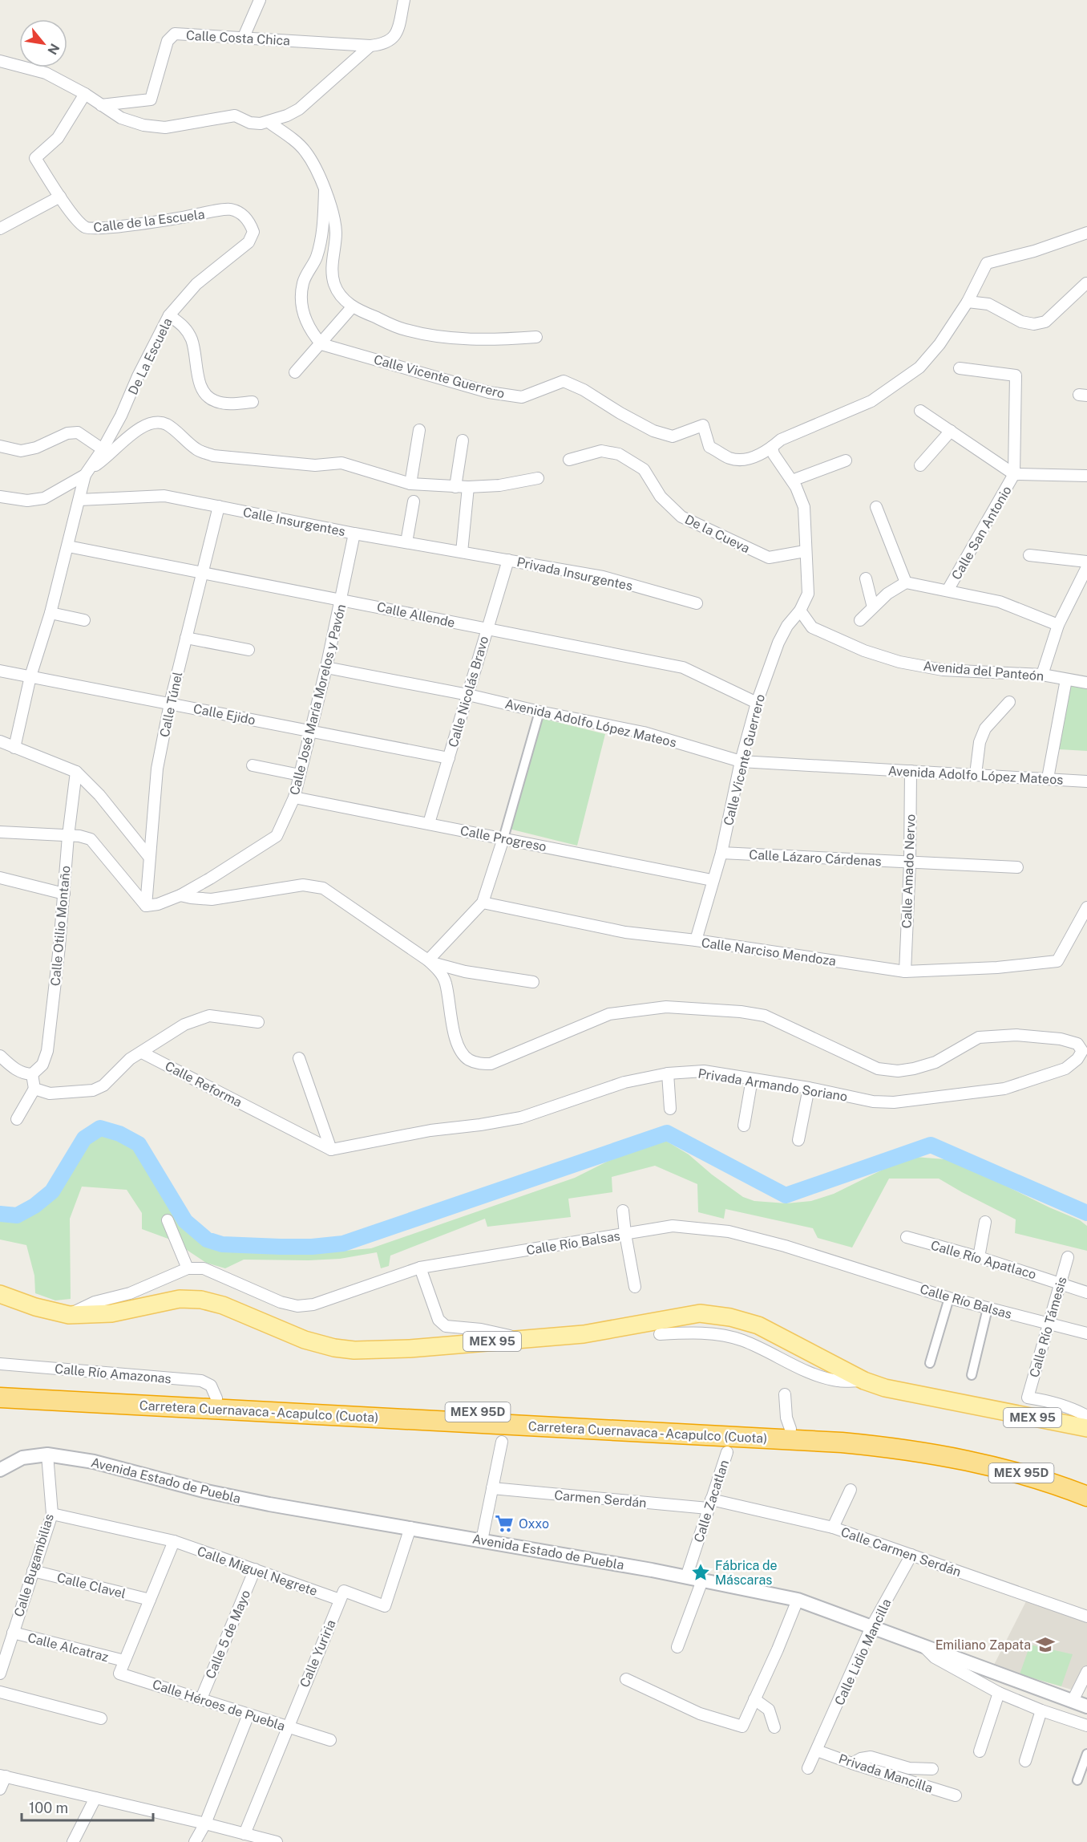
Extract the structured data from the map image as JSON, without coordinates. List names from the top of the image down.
{
  "streets": {
    "highway": ["Carretera Cuernavaca - Acapulco (Cuota)", "MEX 95D"],
    "main road": ["MEX 95"],
    "street": [
      "Calle Costa Chica",
      "Calle de la Escuela",
      "De La Escuela",
      "Calle Vicente Guerrero",
      "Calle Insurgentes",
      "Calle San Antonio",
      "De la Cueva",
      "Privada Insurgentes",
      "Calle Allende",
      "Avenida del Panteón",
      "Calle Nicolás Bravo",
      "Calle José María Morelos y Pavón",
      "Calle Túnel",
      "Calle Ejido",
      "Avenida Adolfo López Mateos",
      "Calle Progreso",
      "Calle Lázaro Cárdenas",
      "Calle Amado Nervo",
      "Calle Otilio Montaño",
      "Calle Narciso Mendoza",
      "Calle Reforma",
      "Privada Armando Soriano",
      "Calle Río Balsas",
      "Calle Río Apatlaco",
      "Calle Río Támesis",
      "Calle Río Amazonas",
      "Avenida Estado de Puebla",
      "Carmen Serdán",
      "Calle Zacatlan",
      "Calle Carmen Serdán",
      "Calle Bugambilias",
      "Calle Miguel Negrete",
      "Calle Clavel",
      "Calle 5 de Mayo",
      "Calle Alcatraz",
      "Calle Lidio Mancilla",
      "Calle Yuriria",
      "Calle Héroes de Puebla",
      "Privada Mancilla"
    ]
  },
  "crossings": [
    ["Calle de la Escuela", "De La Escuela"],
    ["Calle Vicente Guerrero", "De la Cueva"],
    ["Calle Vicente Guerrero", "Calle Allende"],
    ["Calle Vicente Guerrero", "Avenida del Panteón"],
    ["Calle Vicente Guerrero", "Avenida Adolfo López Mateos"],
    ["Calle Vicente Guerrero", "Calle Progreso"],
    ["Calle Vicente Guerrero", "Calle Lázaro Cárdenas"],
    ["Calle Vicente Guerrero", "Calle Narciso Mendoza"],
    ["Calle Insurgentes", "Privada Insurgentes"],
    ["Calle Insurgentes", "Calle Nicolás Bravo"],
    ["Calle Insurgentes", "Calle José María Morelos y Pavón"],
    ["Calle Insurgentes", "Calle Túnel"],
    ["Privada Insurgentes", "Calle Nicolás Bravo"],
    ["Calle Allende", "Calle Nicolás Bravo"],
    ["Calle Allende", "Calle José María Morelos y Pavón"],
    ["Calle Allende", "Calle Túnel"],
    ["Calle Nicolás Bravo", "Calle Ejido"],
    ["Calle Nicolás Bravo", "Avenida Adolfo López Mateos"],
    ["Calle Nicolás Bravo", "Calle Progreso"],
    ["Calle José María Morelos y Pavón", "Calle Túnel"],
    ["Calle José María Morelos y Pavón", "Calle Ejido"],
    ["Calle José María Morelos y Pavón", "Avenida Adolfo López Mateos"],
    ["Calle José María Morelos y Pavón", "Calle Progreso"],
    ["Calle Túnel", "Calle Ejido"],
    ["Avenida Adolfo López Mateos", "Calle Amado Nervo"],
    ["Calle Lázaro Cárdenas", "Calle Amado Nervo"],
    ["Calle Amado Nervo", "Calle Narciso Mendoza"],
    ["Calle Reforma", "Privada Armando Soriano"],
    ["Calle Río Balsas", "Calle Río Támesis"],
    ["Calle Río Apatlaco", "Calle Río Támesis"],
    ["Calle Río Támesis", "MEX 95"],
    ["Calle Río Amazonas", "Carretera Cuernavaca - Acapulco (Cuota)"],
    ["Avenida Estado de Puebla", "Calle Zacatlan"],
    ["Avenida Estado de Puebla", "Calle Bugambilias"],
    ["Avenida Estado de Puebla", "Calle Lidio Mancilla"],
    ["Carmen Serdán", "Calle Zacatlan"],
    ["Carmen Serdán", "Calle Carmen Serdán"],
    ["Calle Zacatlan", "Calle Carmen Serdán"],
    ["Calle Carmen Serdán", "Calle Lidio Mancilla"],
    ["Calle Bugambilias", "Calle Miguel Negrete"],
    ["Calle Bugambilias", "Calle Clavel"],
    ["Calle Bugambilias", "Calle Alcatraz"],
    ["Calle Miguel Negrete", "Calle 5 de Mayo"],
    ["Calle Miguel Negrete", "Calle Yuriria"],
    ["Calle 5 de Mayo", "Calle Héroes de Puebla"],
    ["Calle Alcatraz", "Calle Héroes de Puebla"],
    ["Calle Lidio Mancilla", "Privada Mancilla"],
    ["Calle Yuriria", "Calle Héroes de Puebla"]
  ],
  "places": {
    "supermarket": ["Oxxo"],
    "place": ["Fábrica de Máscaras"],
    "school or university": ["Emiliano Zapata"]
  },
  "scale_bar": "100 m",
  "north": "bottom right"
}
